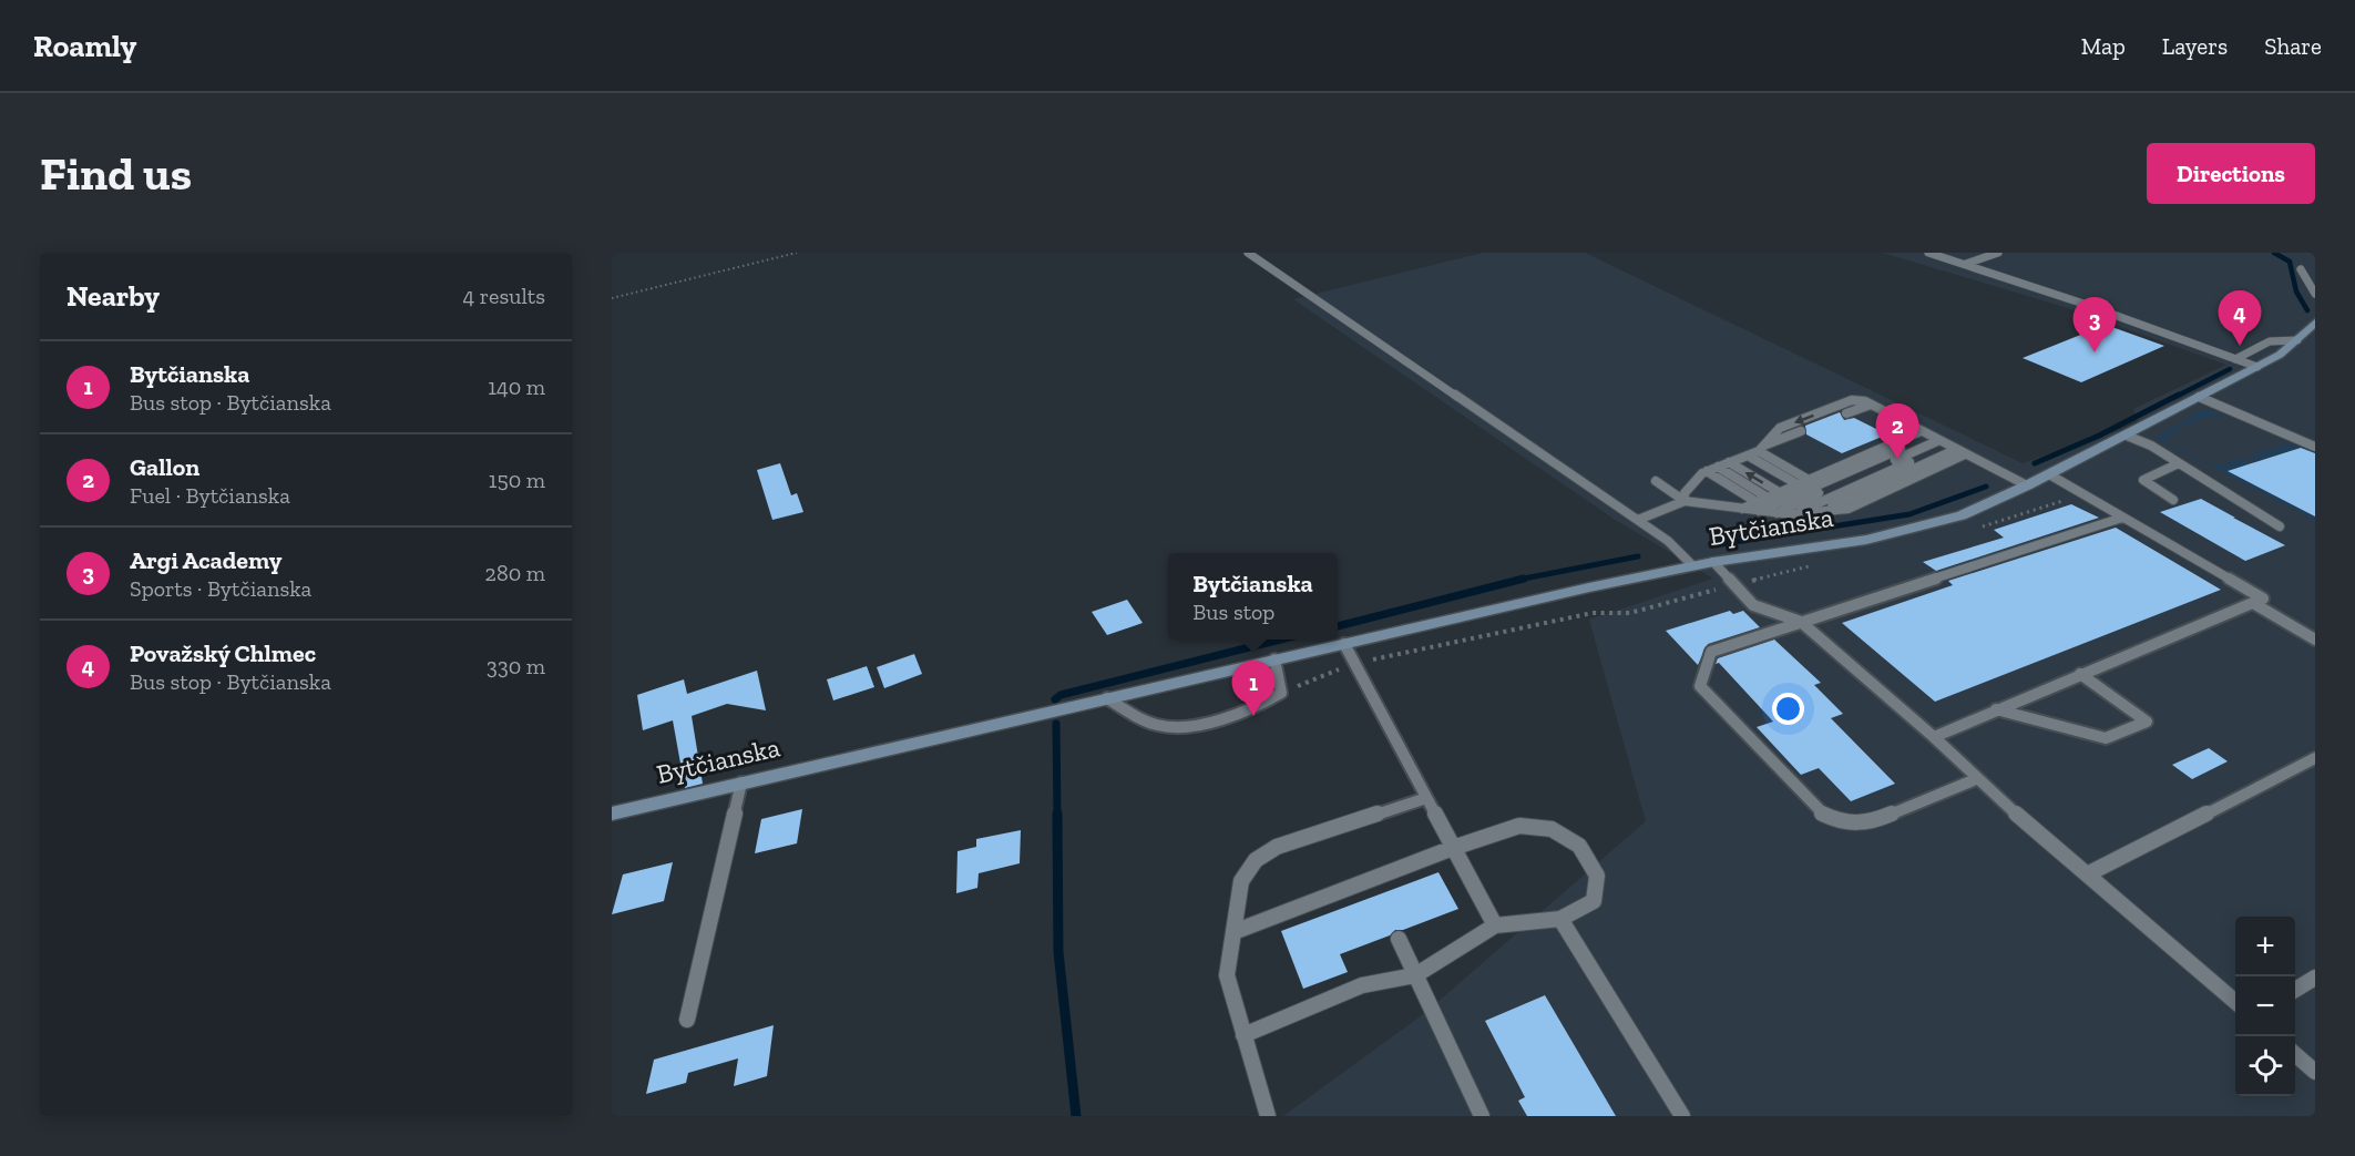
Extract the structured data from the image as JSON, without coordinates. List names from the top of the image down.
{
  "streets": {
    "main road": ["Bytčianska"]
  },
  "page": {
    "header": "Roamly",
    "nav": ["Map", "Layers", "Share"],
    "buttons": "Directions",
    "title": "Find us",
    "heading": ["Nearby", "4 results"],
    "pins": [
      "4",
      "3",
      "2",
      "1"
    ],
    "list": [
      {
        "mark": "1",
        "name": "Bytčianska",
        "note": "Bus stop · Bytčianska",
        "value": "140 m"
      },
      {
        "mark": "2",
        "name": "Gallon",
        "note": "Fuel · Bytčianska",
        "value": "150 m"
      },
      {
        "mark": "3",
        "name": "Argi Academy",
        "note": "Sports · Bytčianska",
        "value": "280 m"
      },
      {
        "mark": "4",
        "name": "Považský Chlmec",
        "note": "Bus stop · Bytčianska",
        "value": "330 m"
      }
    ],
    "popup": ["Bytčianska", "Bus stop"],
    "map_buttons": ["+", "−"]
  }
}
